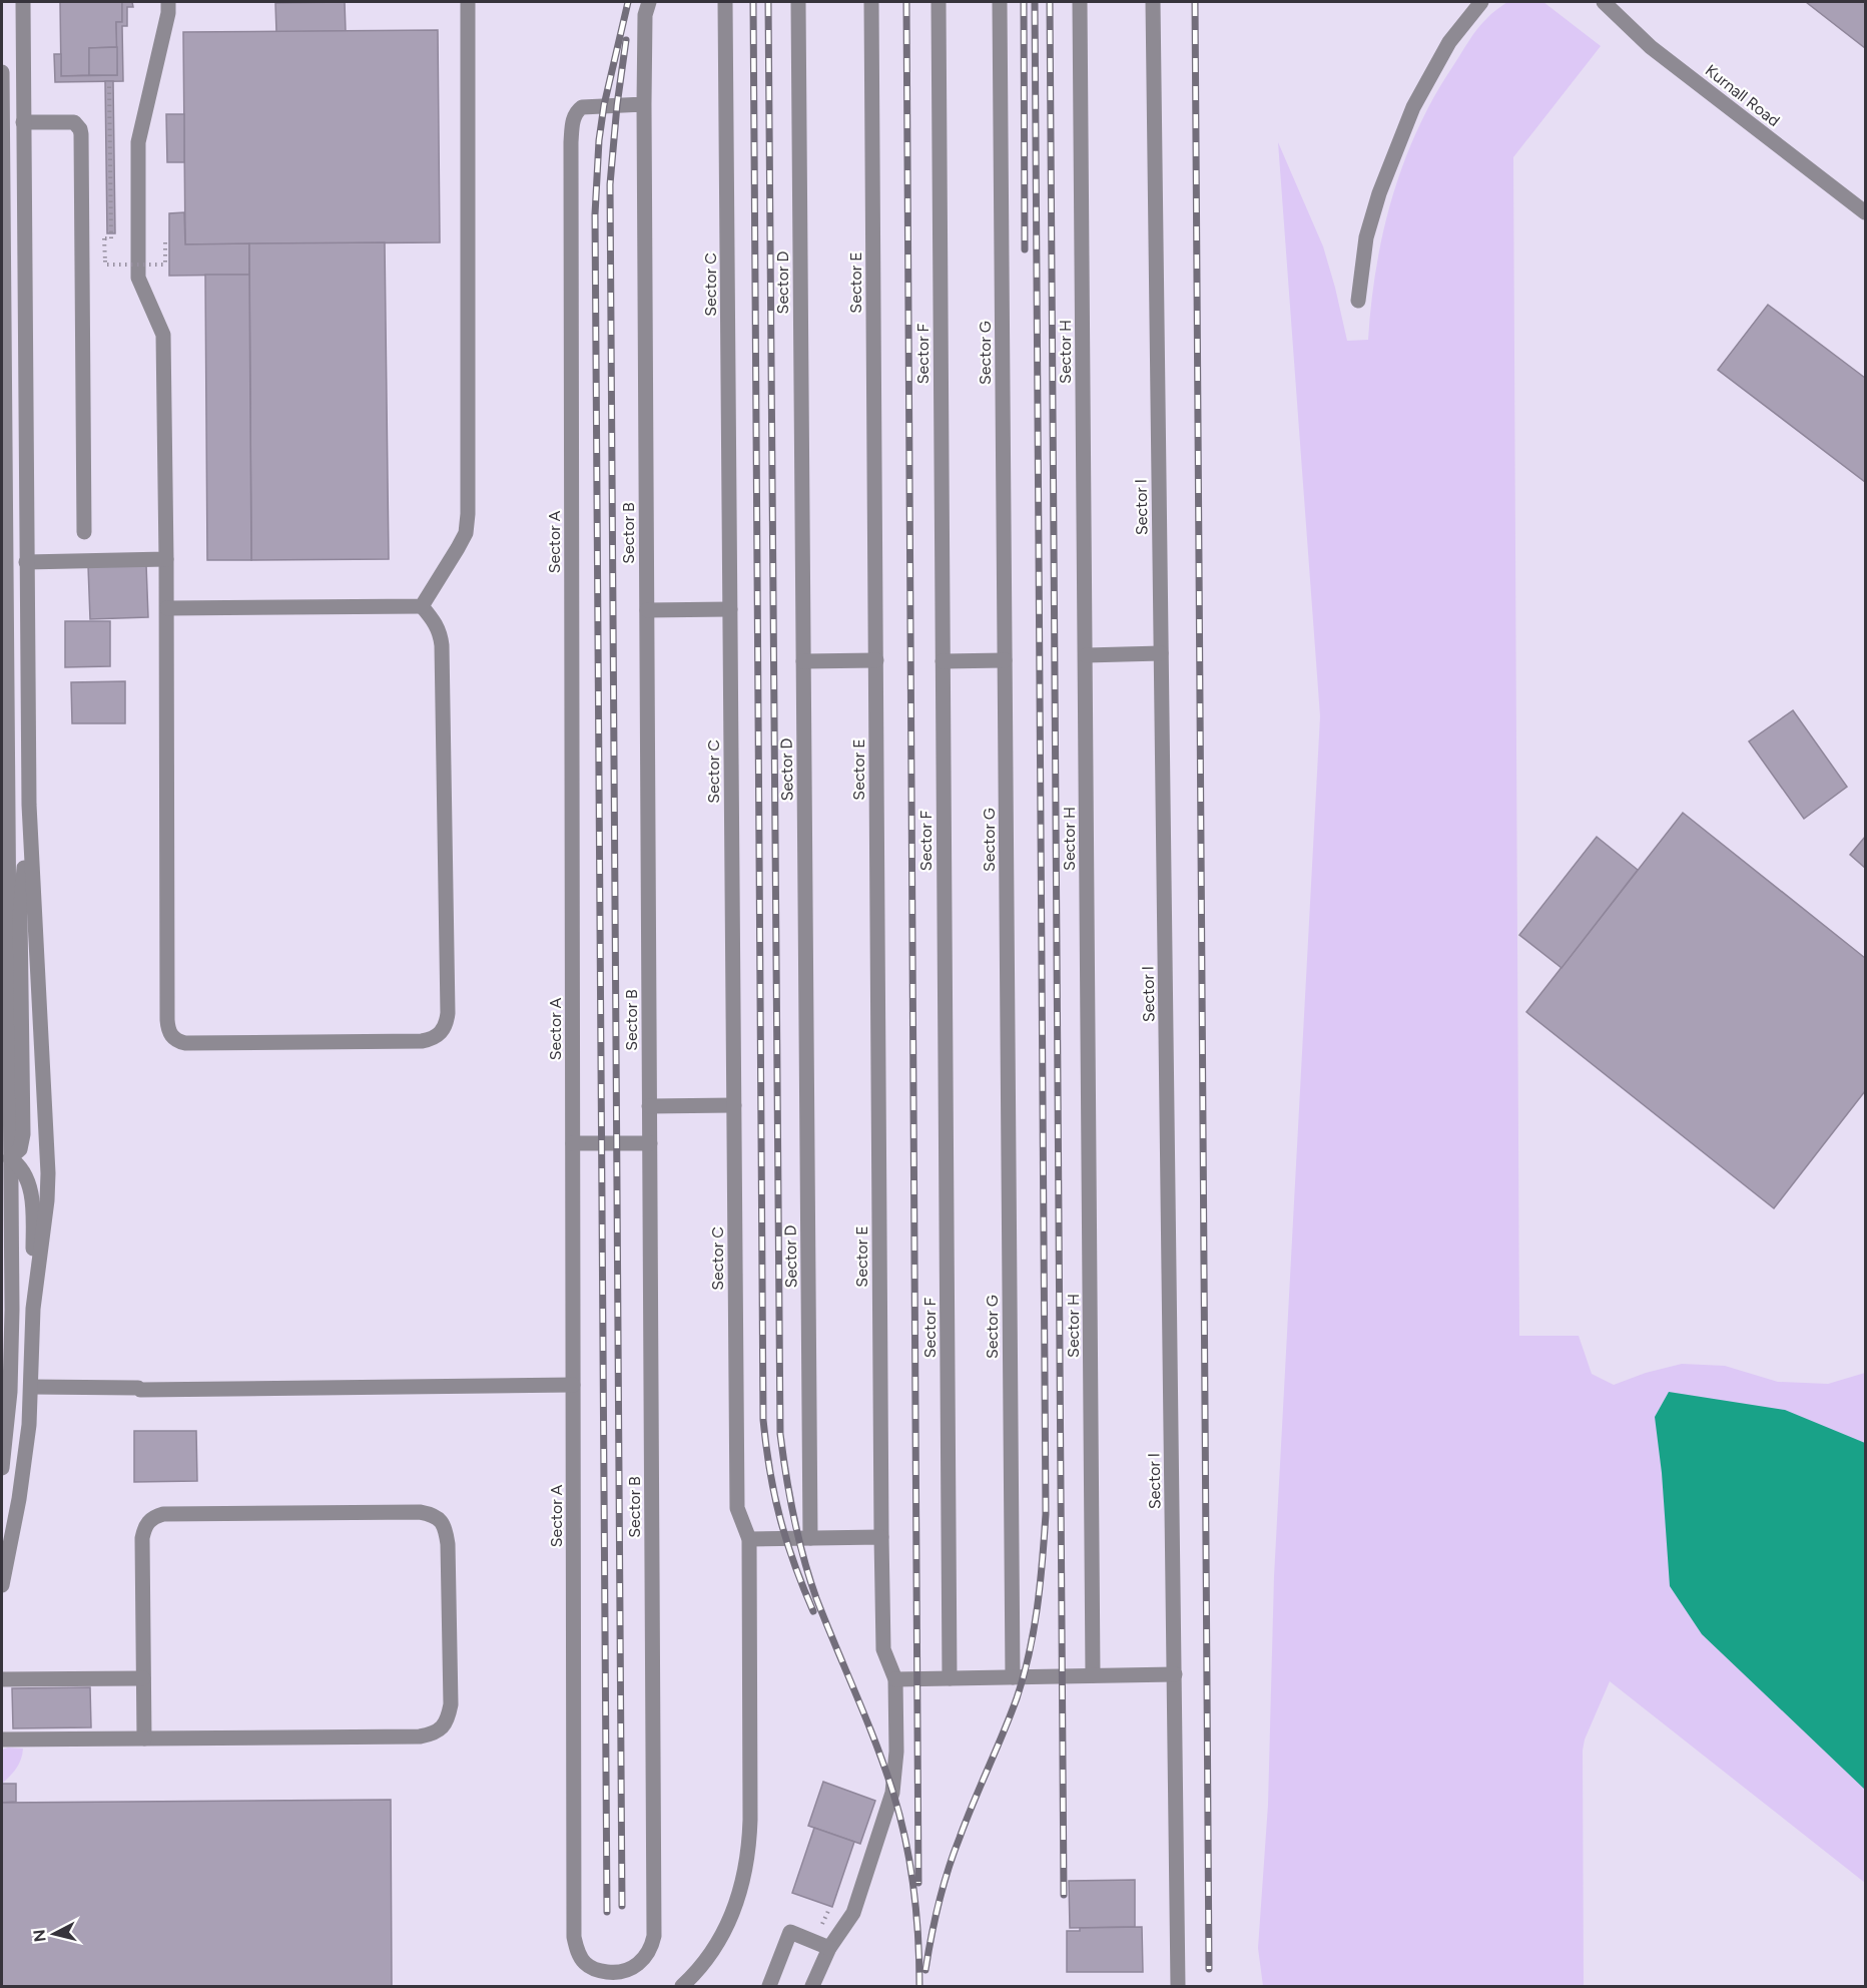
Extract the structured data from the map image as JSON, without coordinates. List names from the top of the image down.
{
  "streets": {
    "street": [
      "Kurnall Road",
      "Sector D",
      "Sector E",
      "Sector C",
      "Sector H",
      "Sector G",
      "Sector F",
      "Sector I",
      "Sector B",
      "Sector A"
    ]
  },
  "crossings": [
    ["Sector B", "Sector A"]
  ],
  "north": "left"
}
